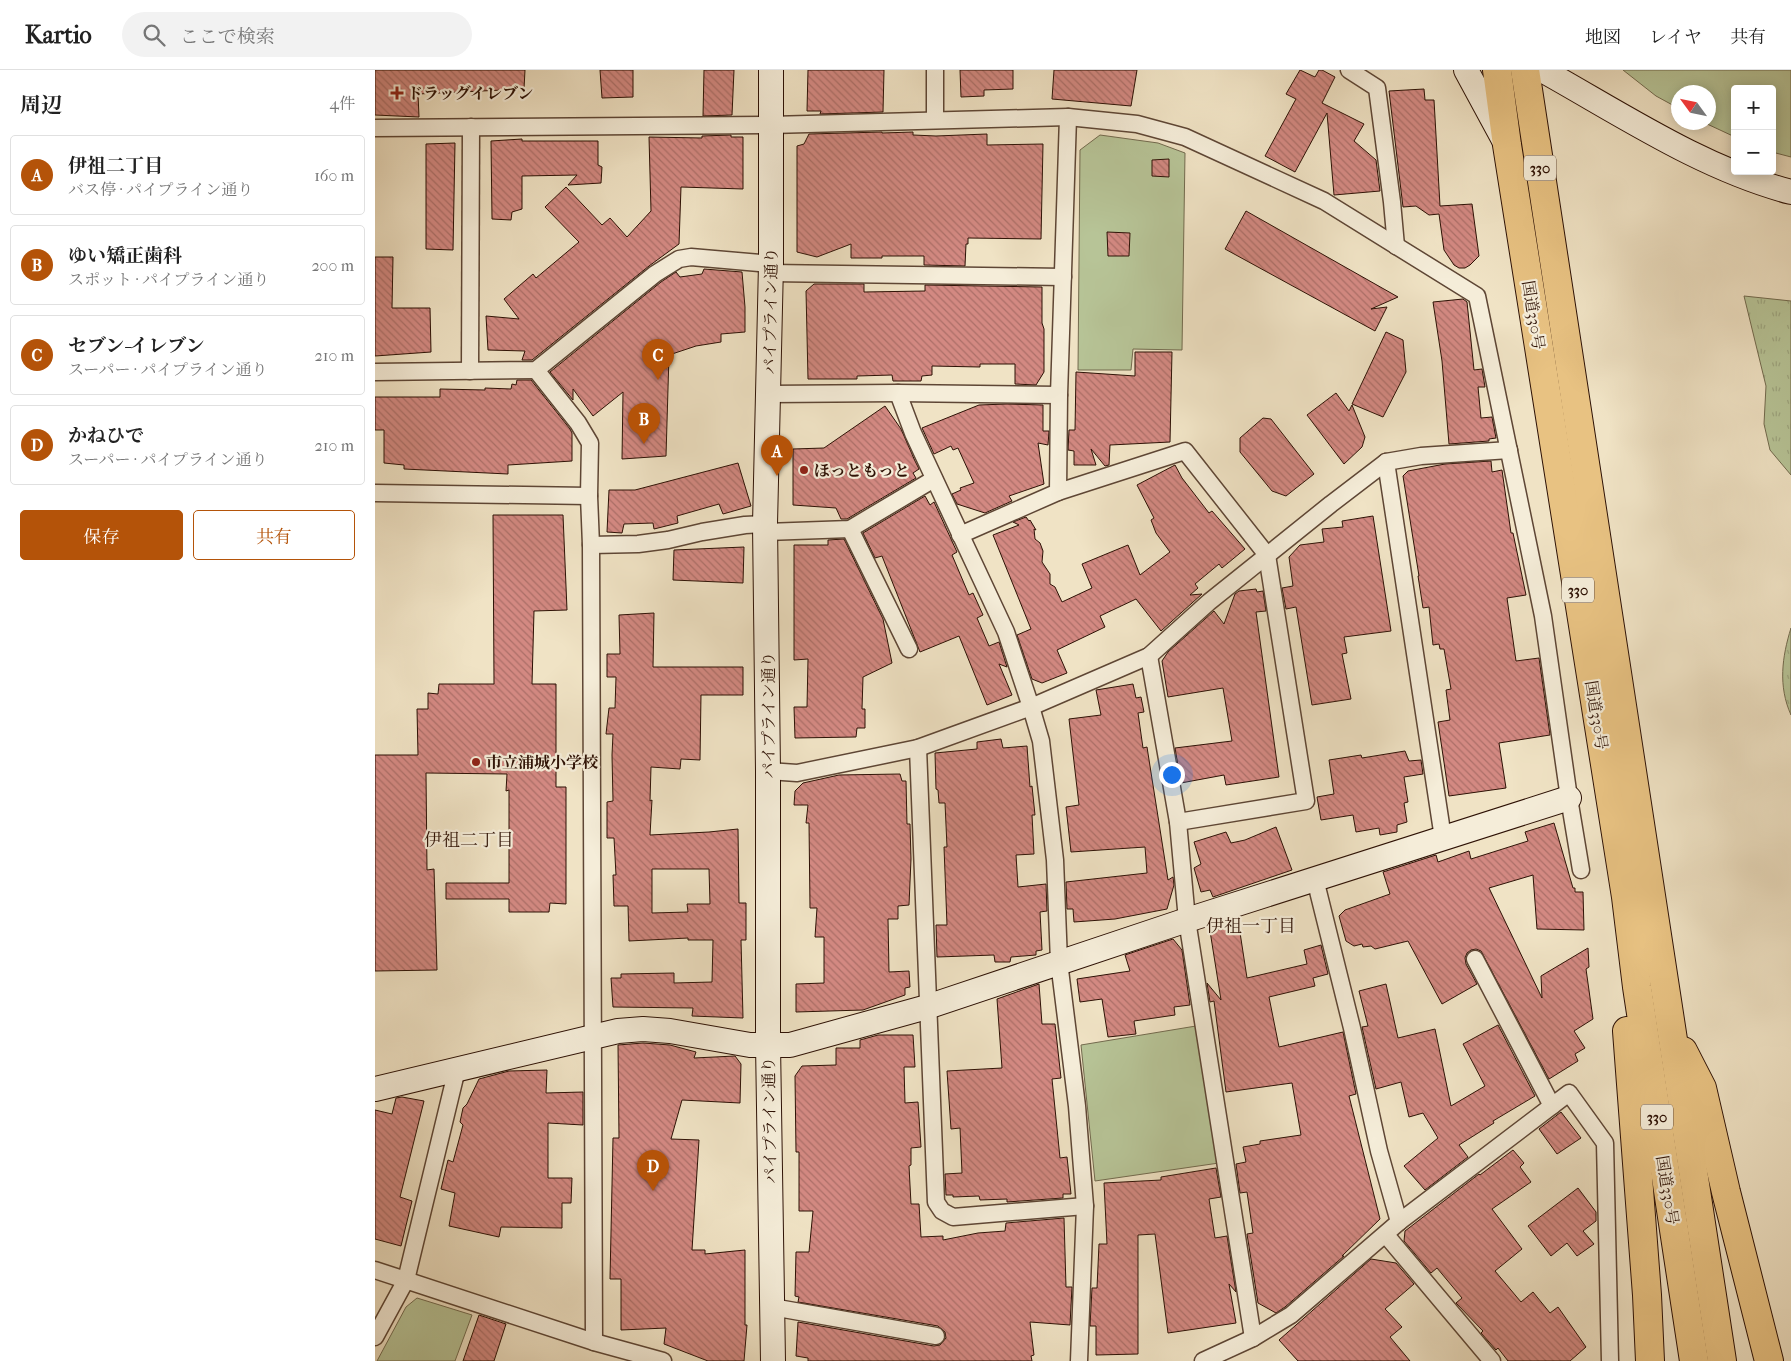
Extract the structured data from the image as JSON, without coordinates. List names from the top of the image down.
{
  "streets": {
    "highway": ["330", "国道330号"],
    "street": ["パイプライン通り"]
  },
  "districts": ["伊祖二丁目", "伊祖一丁目"],
  "places": {
    "health": ["ドラッグイレブン"],
    "other": ["ほっともっと", "市立浦城小学校"]
  },
  "north": "top left",
  "page": {
    "header": "Kartio",
    "search": "ここで検索",
    "nav": ["地図", "レイヤ", "共有"],
    "heading": ["周辺", "4件"],
    "map_buttons": ["+", "−"],
    "list": [
      {
        "mark": "A",
        "name": "伊祖二丁目",
        "note": "バス停 · パイプライン通り",
        "value": "160 m"
      },
      {
        "mark": "B",
        "name": "ゆい矯正歯科",
        "note": "スポット · パイプライン通り",
        "value": "200 m"
      },
      {
        "mark": "C",
        "name": "セブン-イレブン",
        "note": "スーパー · パイプライン通り",
        "value": "210 m"
      },
      {
        "mark": "D",
        "name": "かねひで",
        "note": "スーパー · パイプライン通り",
        "value": "210 m"
      }
    ],
    "pins": [
      "C",
      "B",
      "A",
      "D"
    ],
    "buttons": ["保存", "共有"]
  }
}
